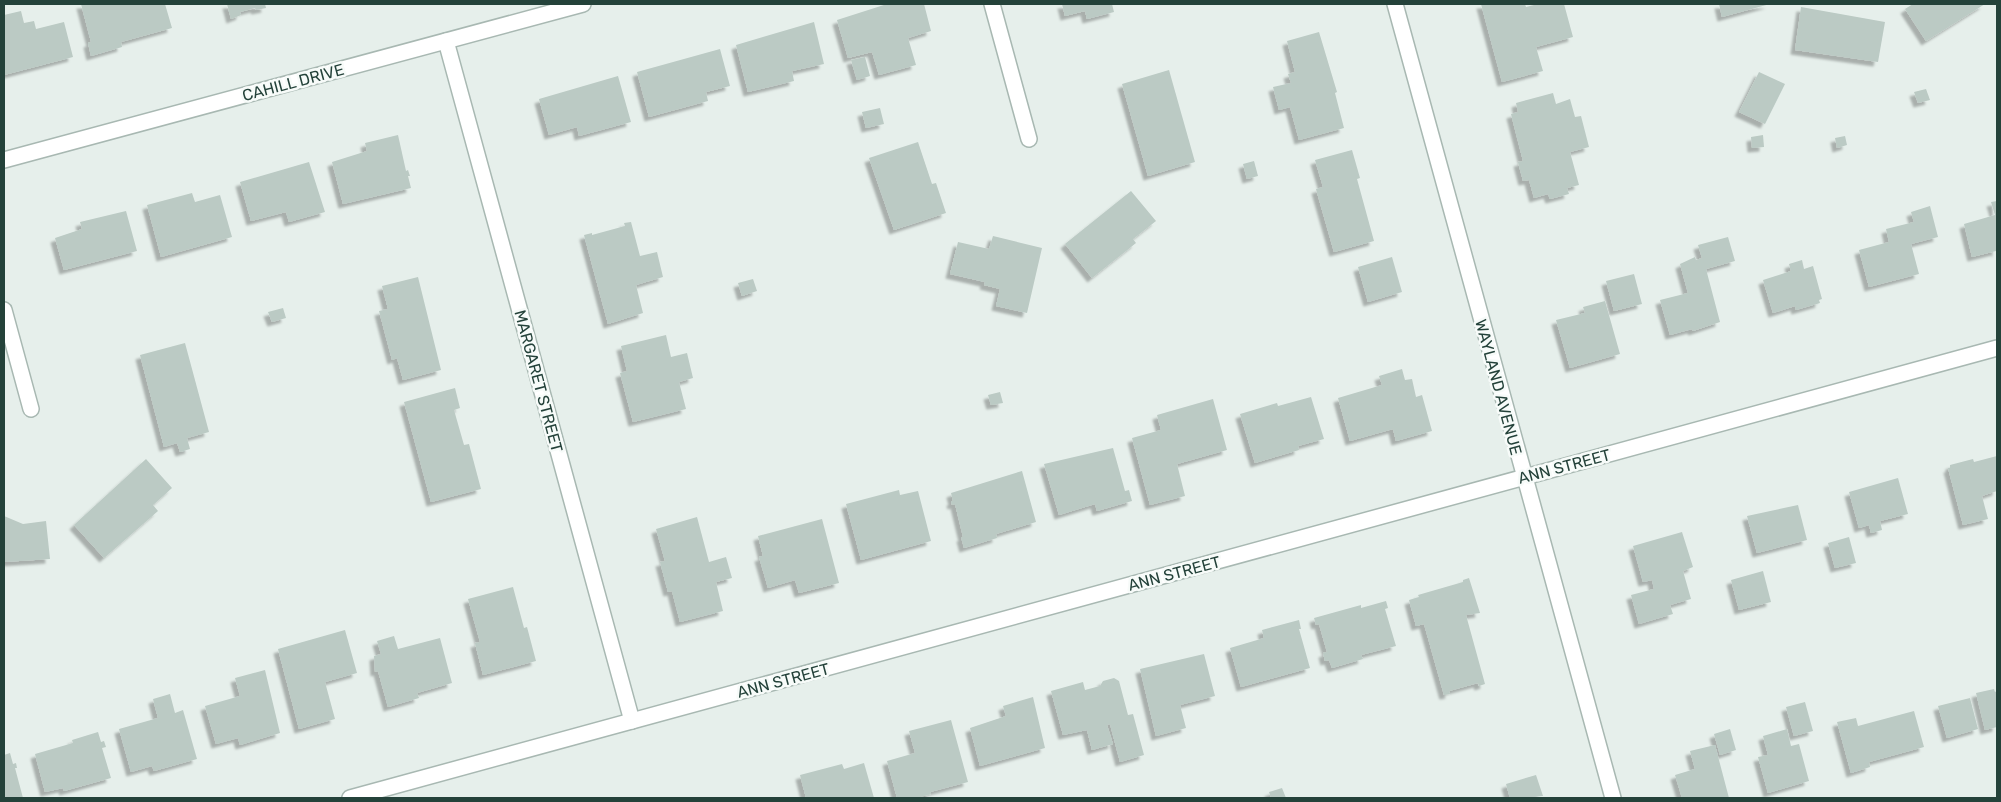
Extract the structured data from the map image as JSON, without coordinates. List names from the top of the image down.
{
  "streets": {
    "street": [
      "CAHILL DRIVE",
      "MARGARET STREET",
      "WAYLAND AVENUE",
      "ANN STREET"
    ]
  },
  "crossings": [
    ["CAHILL DRIVE", "MARGARET STREET"],
    ["MARGARET STREET", "ANN STREET"],
    ["WAYLAND AVENUE", "ANN STREET"]
  ]
}
